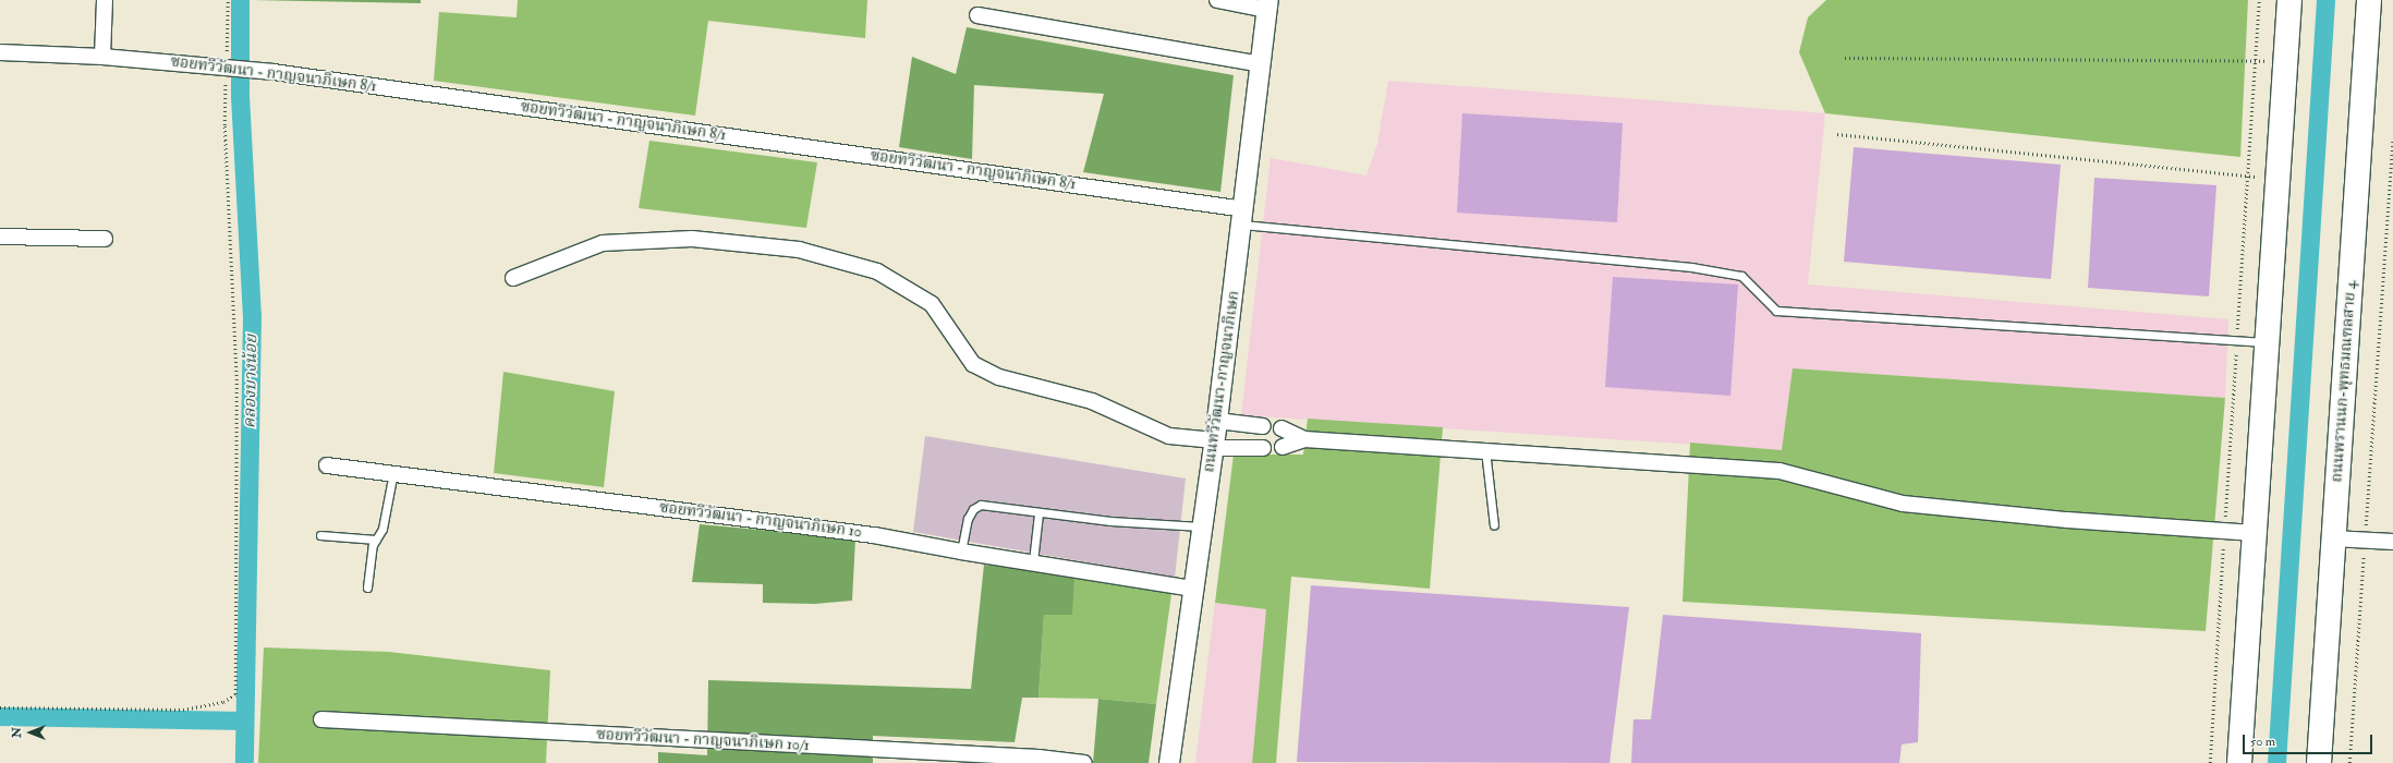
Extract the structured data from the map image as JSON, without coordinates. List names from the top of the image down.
{
  "streets": {
    "main road": ["ถนนพรานนก-พุทธมณฑลสาย 4"],
    "street": [
      "ซอยทวีวัฒนา - กาญจนาภิเษก 8/1",
      "ถนนทวีวัฒนา-กาญจนาภิเษก",
      "ซอยทวีวัฒนา - กาญจนาภิเษก 10",
      "ซอยทวีวัฒนา - กาญจนาภิเษก 10/1"
    ]
  },
  "crossings": [
    ["ซอยทวีวัฒนา - กาญจนาภิเษก 8/1", "ถนนทวีวัฒนา-กาญจนาภิเษก"],
    ["ถนนทวีวัฒนา-กาญจนาภิเษก", "ซอยทวีวัฒนา - กาญจนาภิเษก 10"]
  ],
  "water": ["คลองบางน้อย"],
  "scale_bar": "50 m",
  "north": "left"
}
